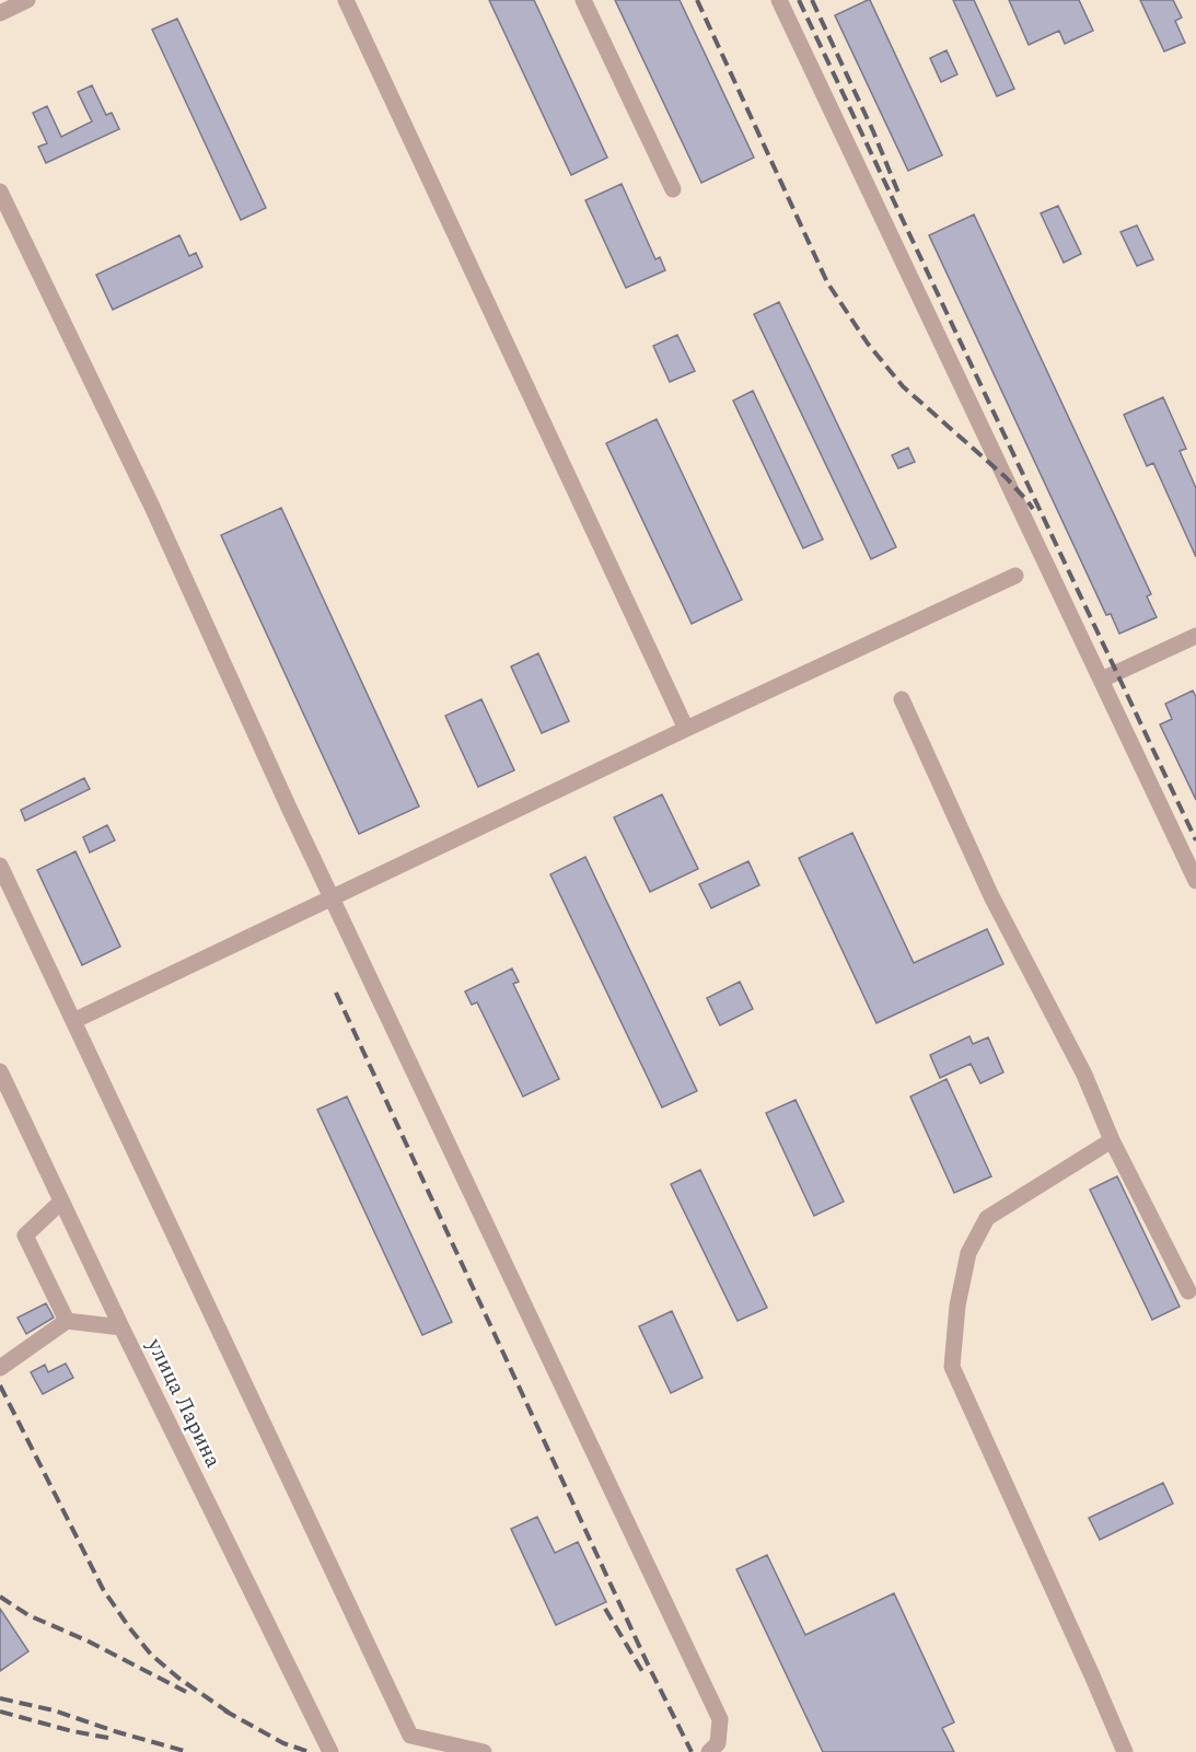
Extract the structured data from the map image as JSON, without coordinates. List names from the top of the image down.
{
  "streets": {
    "street": ["улица Ларина"]
  }
}
